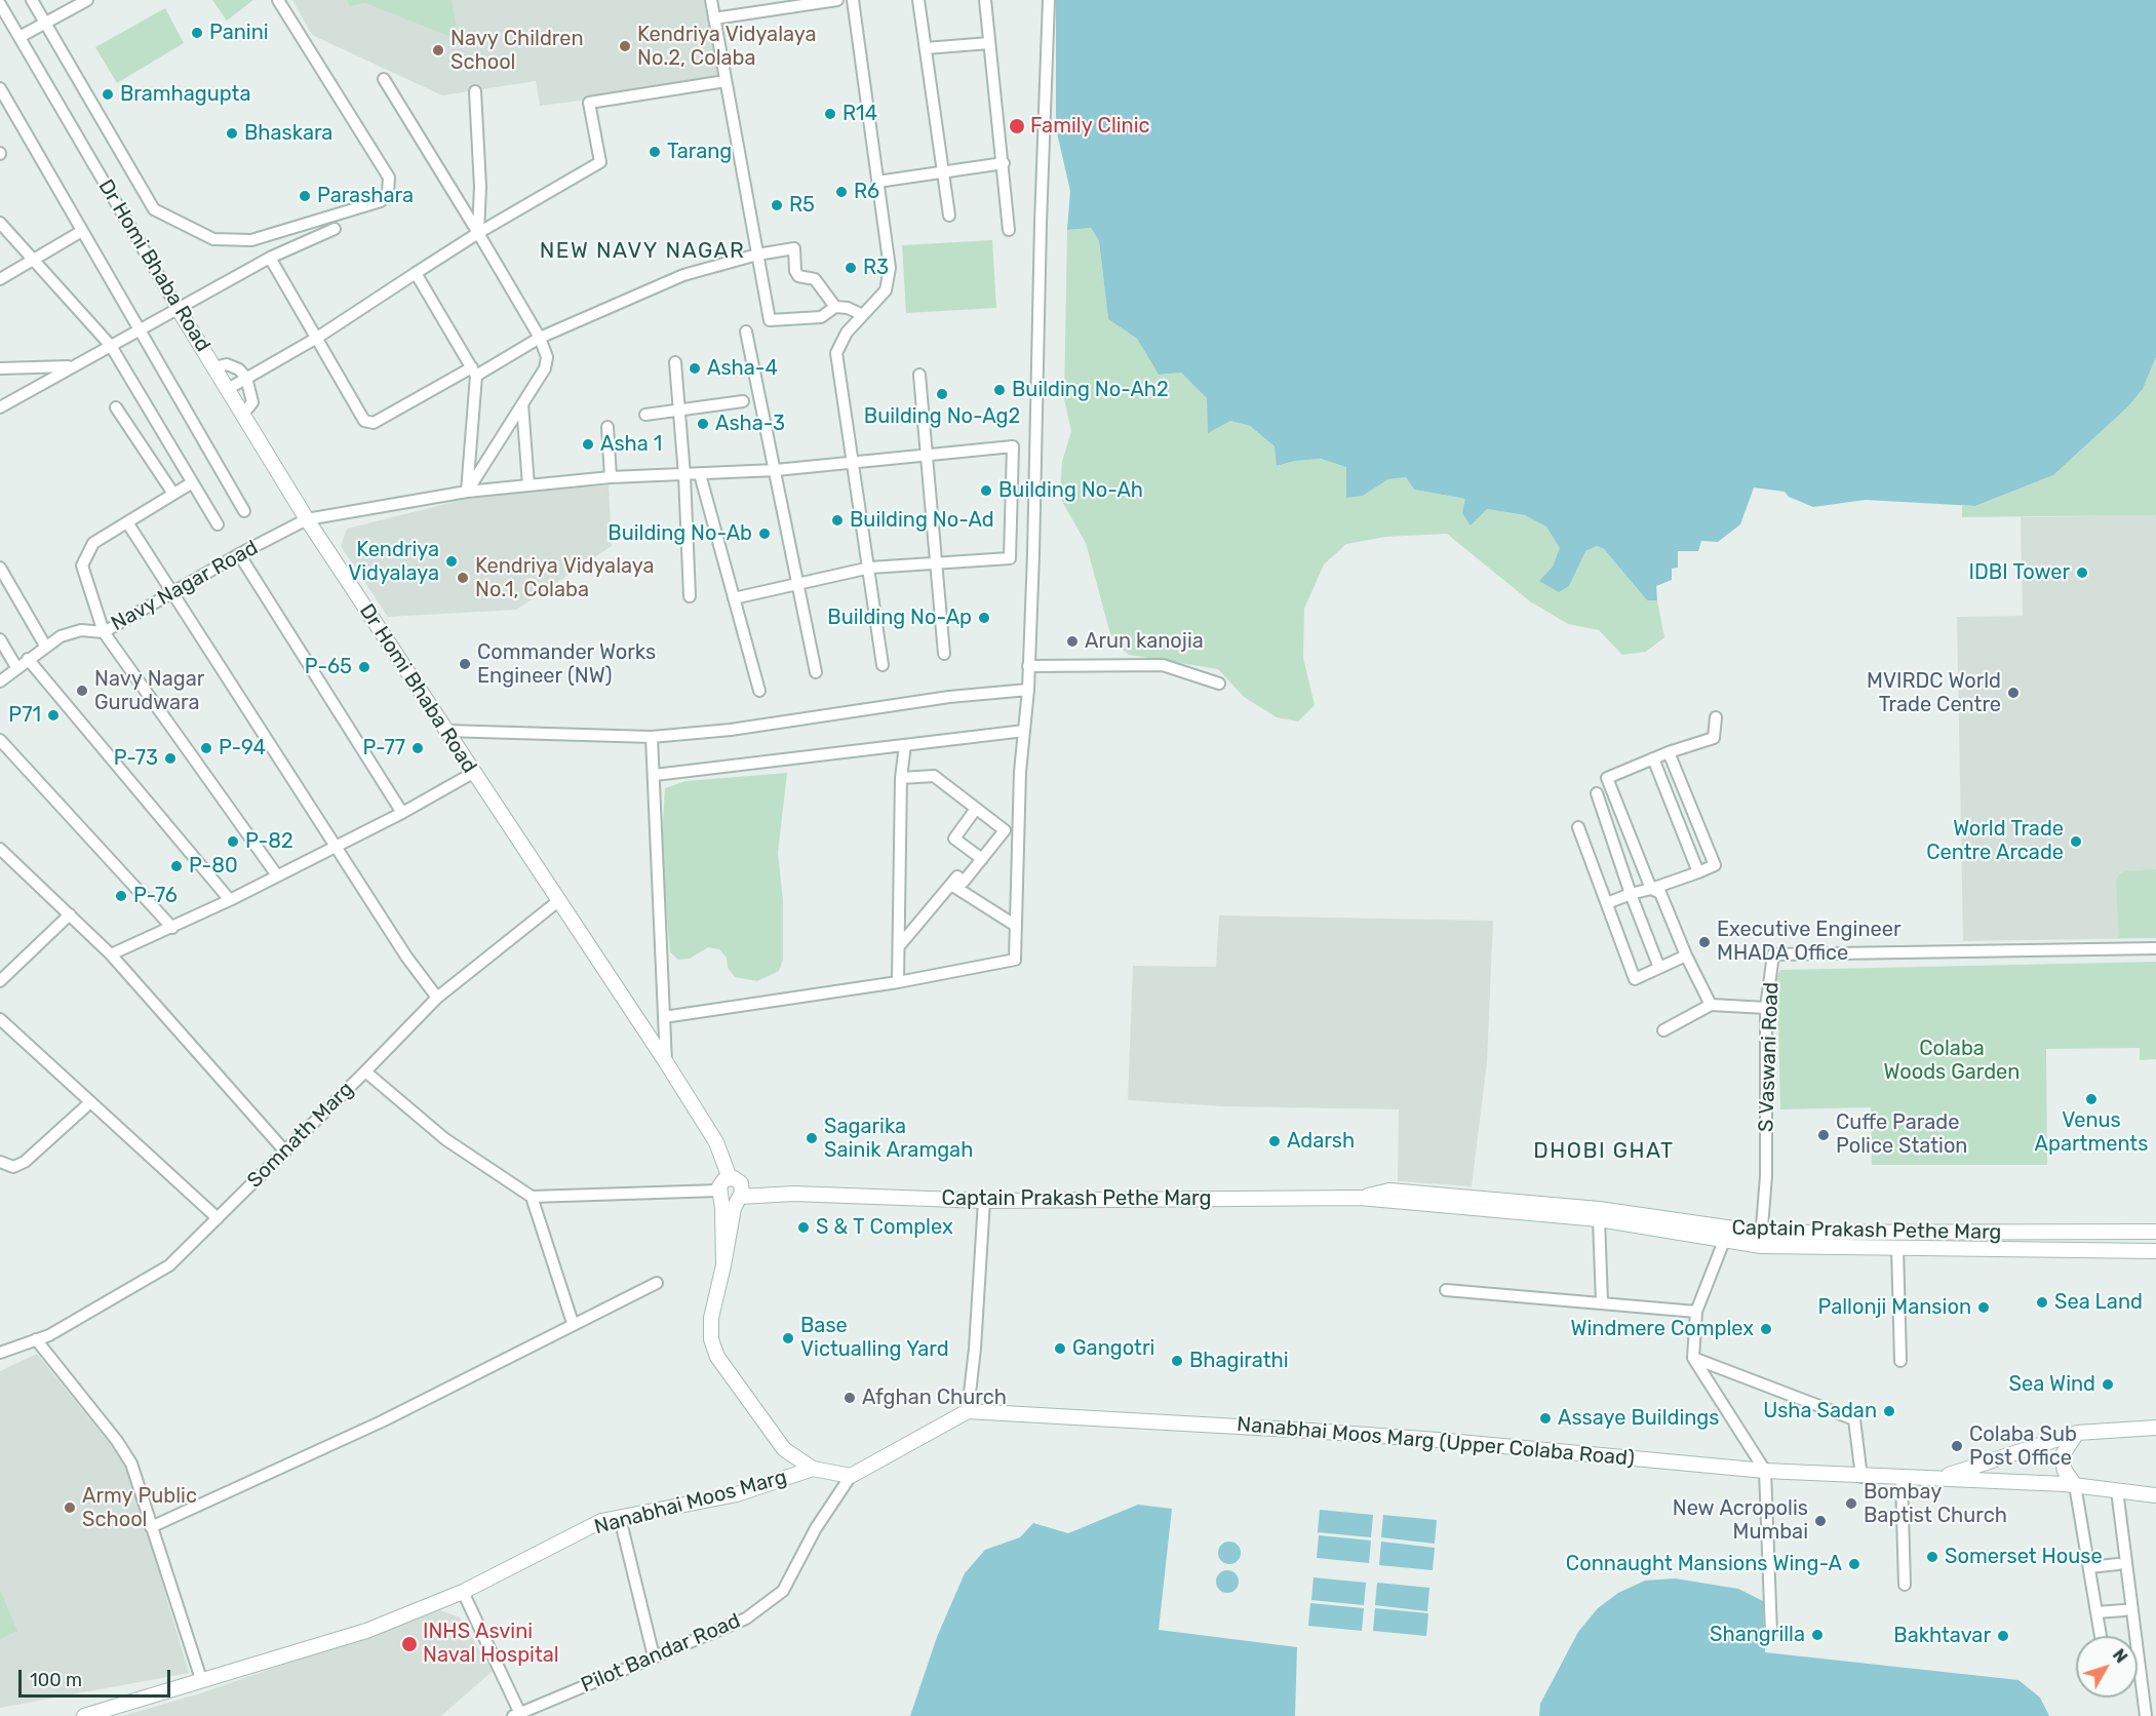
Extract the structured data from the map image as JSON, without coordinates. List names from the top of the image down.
{
  "streets": {
    "main road": [
      "Dr Homi Bhaba Road",
      "Captain Prakash Pethe Marg",
      "Nanabhai Moos Marg (Upper Colaba Road)",
      "Nanabhai Moos Marg"
    ],
    "street": [
      "Navy Nagar Road",
      "S Vaswani Road",
      "Somnath Marg",
      "Pilot Bandar Road"
    ]
  },
  "crossings": [
    ["Dr Homi Bhaba Road", "Navy Nagar Road"],
    ["Dr Homi Bhaba Road", "Captain Prakash Pethe Marg"],
    ["S Vaswani Road", "Captain Prakash Pethe Marg"]
  ],
  "districts": ["NEW NAVY NAGAR", "DHOBI GHAT"],
  "parks": ["Colaba Woods Garden"],
  "places": [
    "Panini",
    "Kendriya Vidyalaya No.2, Colaba",
    "Navy Children School",
    "Bramhagupta",
    "R14",
    "Family Clinic",
    "Bhaskara",
    "Tarang",
    "R6",
    "Parashara",
    "R5",
    "R3",
    "Asha-4",
    "Building No-Ah2",
    "Building No-Ag2",
    "Asha-3",
    "Asha 1",
    "Building No-Ah",
    "Building No-Ad",
    "Building No-Ab",
    "Kendriya Vidyalaya",
    "IDBI Tower",
    "Kendriya Vidyalaya No.1, Colaba",
    "Building No-Ap",
    "Arun kanojia",
    "Commander Works Engineer (NW)",
    "P-65",
    "Navy Nagar Gurudwara",
    "MVIRDC World Trade Centre",
    "P71",
    "P-94",
    "P-77",
    "P-73",
    "P-82",
    "World Trade Centre Arcade",
    "P-80",
    "P-76",
    "Executive Engineer MHADA Office",
    "Venus Apartments",
    "Cuffe Parade Police Station",
    "Sagarika Sainik Aramgah",
    "Adarsh",
    "S & T Complex",
    "Sea Land",
    "Pallonji Mansion",
    "Windmere Complex",
    "Base Victualling Yard",
    "Gangotri",
    "Bhagirathi",
    "Sea Wind",
    "Afghan Church",
    "Usha Sadan",
    "Assaye Buildings",
    "Colaba Sub Post Office",
    "Bombay Baptist Church",
    "Army Public School",
    "New Acropolis Mumbai",
    "Somerset House",
    "Connaught Mansions Wing-A",
    "Shangrilla",
    "Bakhtavar",
    "INHS Asvini Naval Hospital"
  ],
  "scale_bar": "100 m",
  "north": "top right"
}
